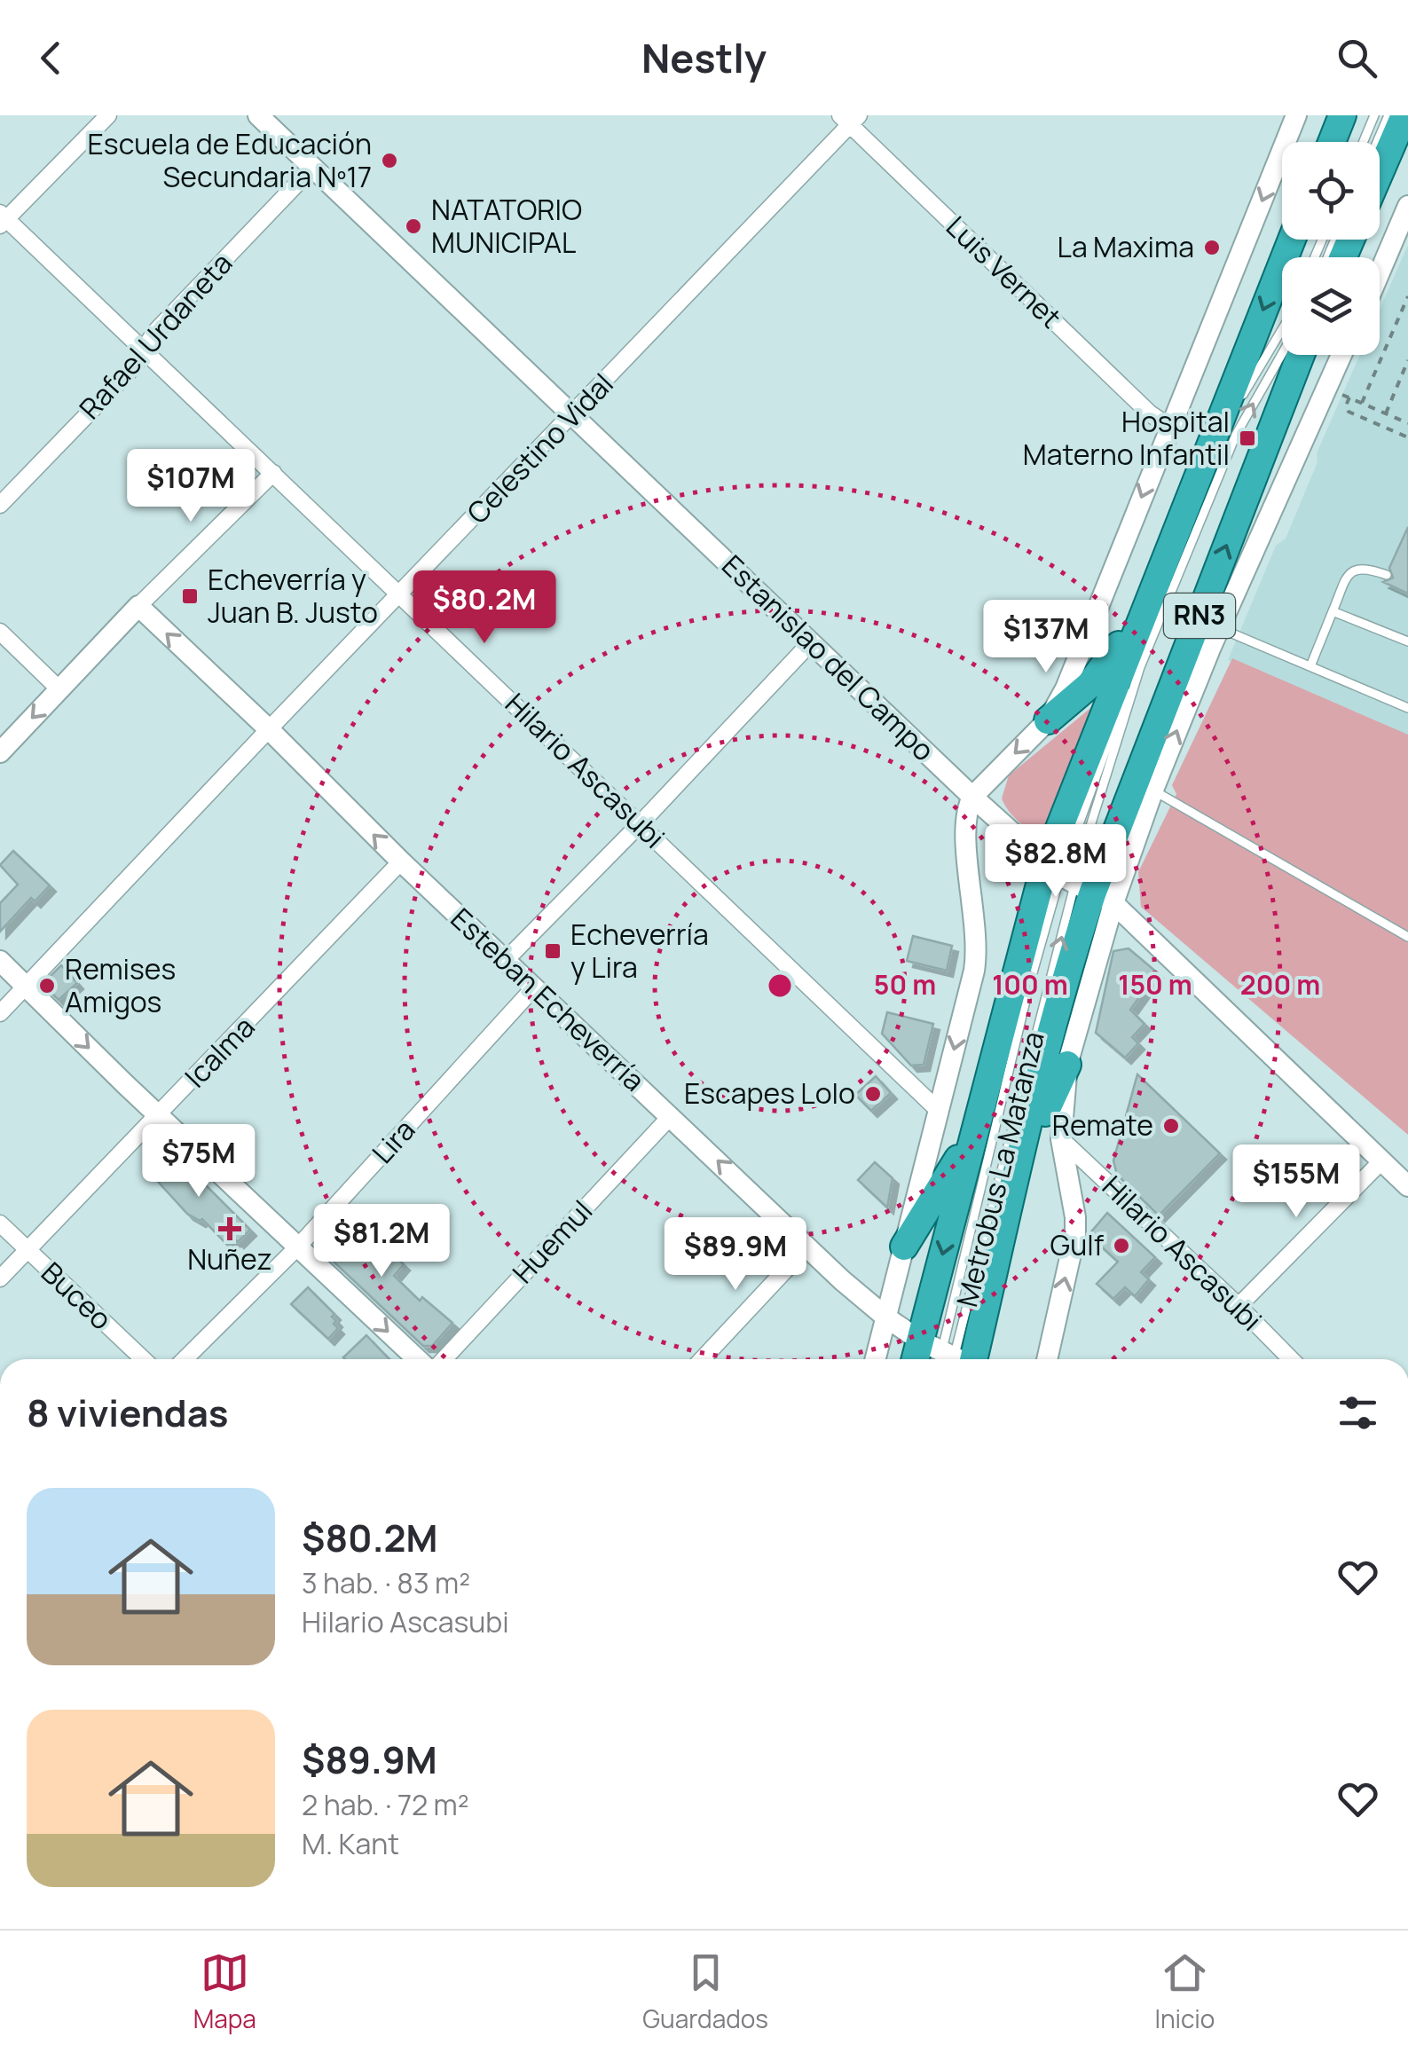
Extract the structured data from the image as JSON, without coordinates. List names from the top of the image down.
{
  "streets": {
    "highway": ["RN3"],
    "street": [
      "Luis Vernet",
      "Rafael Urdaneta",
      "Celestino Vidal",
      "Estanislao del Campo",
      "Hilario Ascasubi",
      "Esteban Echeverría",
      "Icalma",
      "Lira",
      "Huemul",
      "Buceo"
    ],
    "lane": ["Metrobus La Matanza"]
  },
  "crossings": [
    ["Luis Vernet", "Celestino Vidal"],
    ["Rafael Urdaneta", "Estanislao del Campo"],
    ["Rafael Urdaneta", "Hilario Ascasubi"],
    ["Celestino Vidal", "Estanislao del Campo"],
    ["Celestino Vidal", "Hilario Ascasubi"],
    ["Celestino Vidal", "Esteban Echeverría"],
    ["RN3", "Estanislao del Campo"],
    ["RN3", "Metrobus La Matanza"],
    ["Estanislao del Campo", "Metrobus La Matanza"],
    ["Esteban Echeverría", "Icalma"],
    ["Esteban Echeverría", "Lira"],
    ["Esteban Echeverría", "Huemul"],
    ["Icalma", "Buceo"]
  ],
  "one_way": ["Esteban Echeverría"],
  "places": {
    "other": [
      "Escuela de Educación Secundaria Nº17",
      "NATATORIO MUNICIPAL",
      "La Maxima",
      "Remises Amigos",
      "Escapes Lolo",
      "Remate",
      "Gulf"
    ],
    "transit": ["Hospital Materno Infantil", "Echeverría y Juan B. Justo", "Echeverría y Lira"],
    "health": ["Nuñez"]
  },
  "page": {
    "header": "Nestly",
    "price": [
      "$107M",
      "$80.2M",
      "$137M",
      "$82.8M",
      "$75M",
      "$155M",
      "$81.2M",
      "$89.9M"
    ],
    "heading": "8 viviendas",
    "list": [
      {
        "name": "$80.2M",
        "note": "3 hab. · 83 m² · Hilario Ascasubi"
      },
      {
        "name": "$89.9M",
        "note": "2 hab. · 72 m² · M. Kant"
      }
    ],
    "tabs": ["Mapa", "Guardados", "Inicio"]
  },
  "rings": [
    "50 m",
    "100 m",
    "150 m",
    "200 m"
  ]
}
